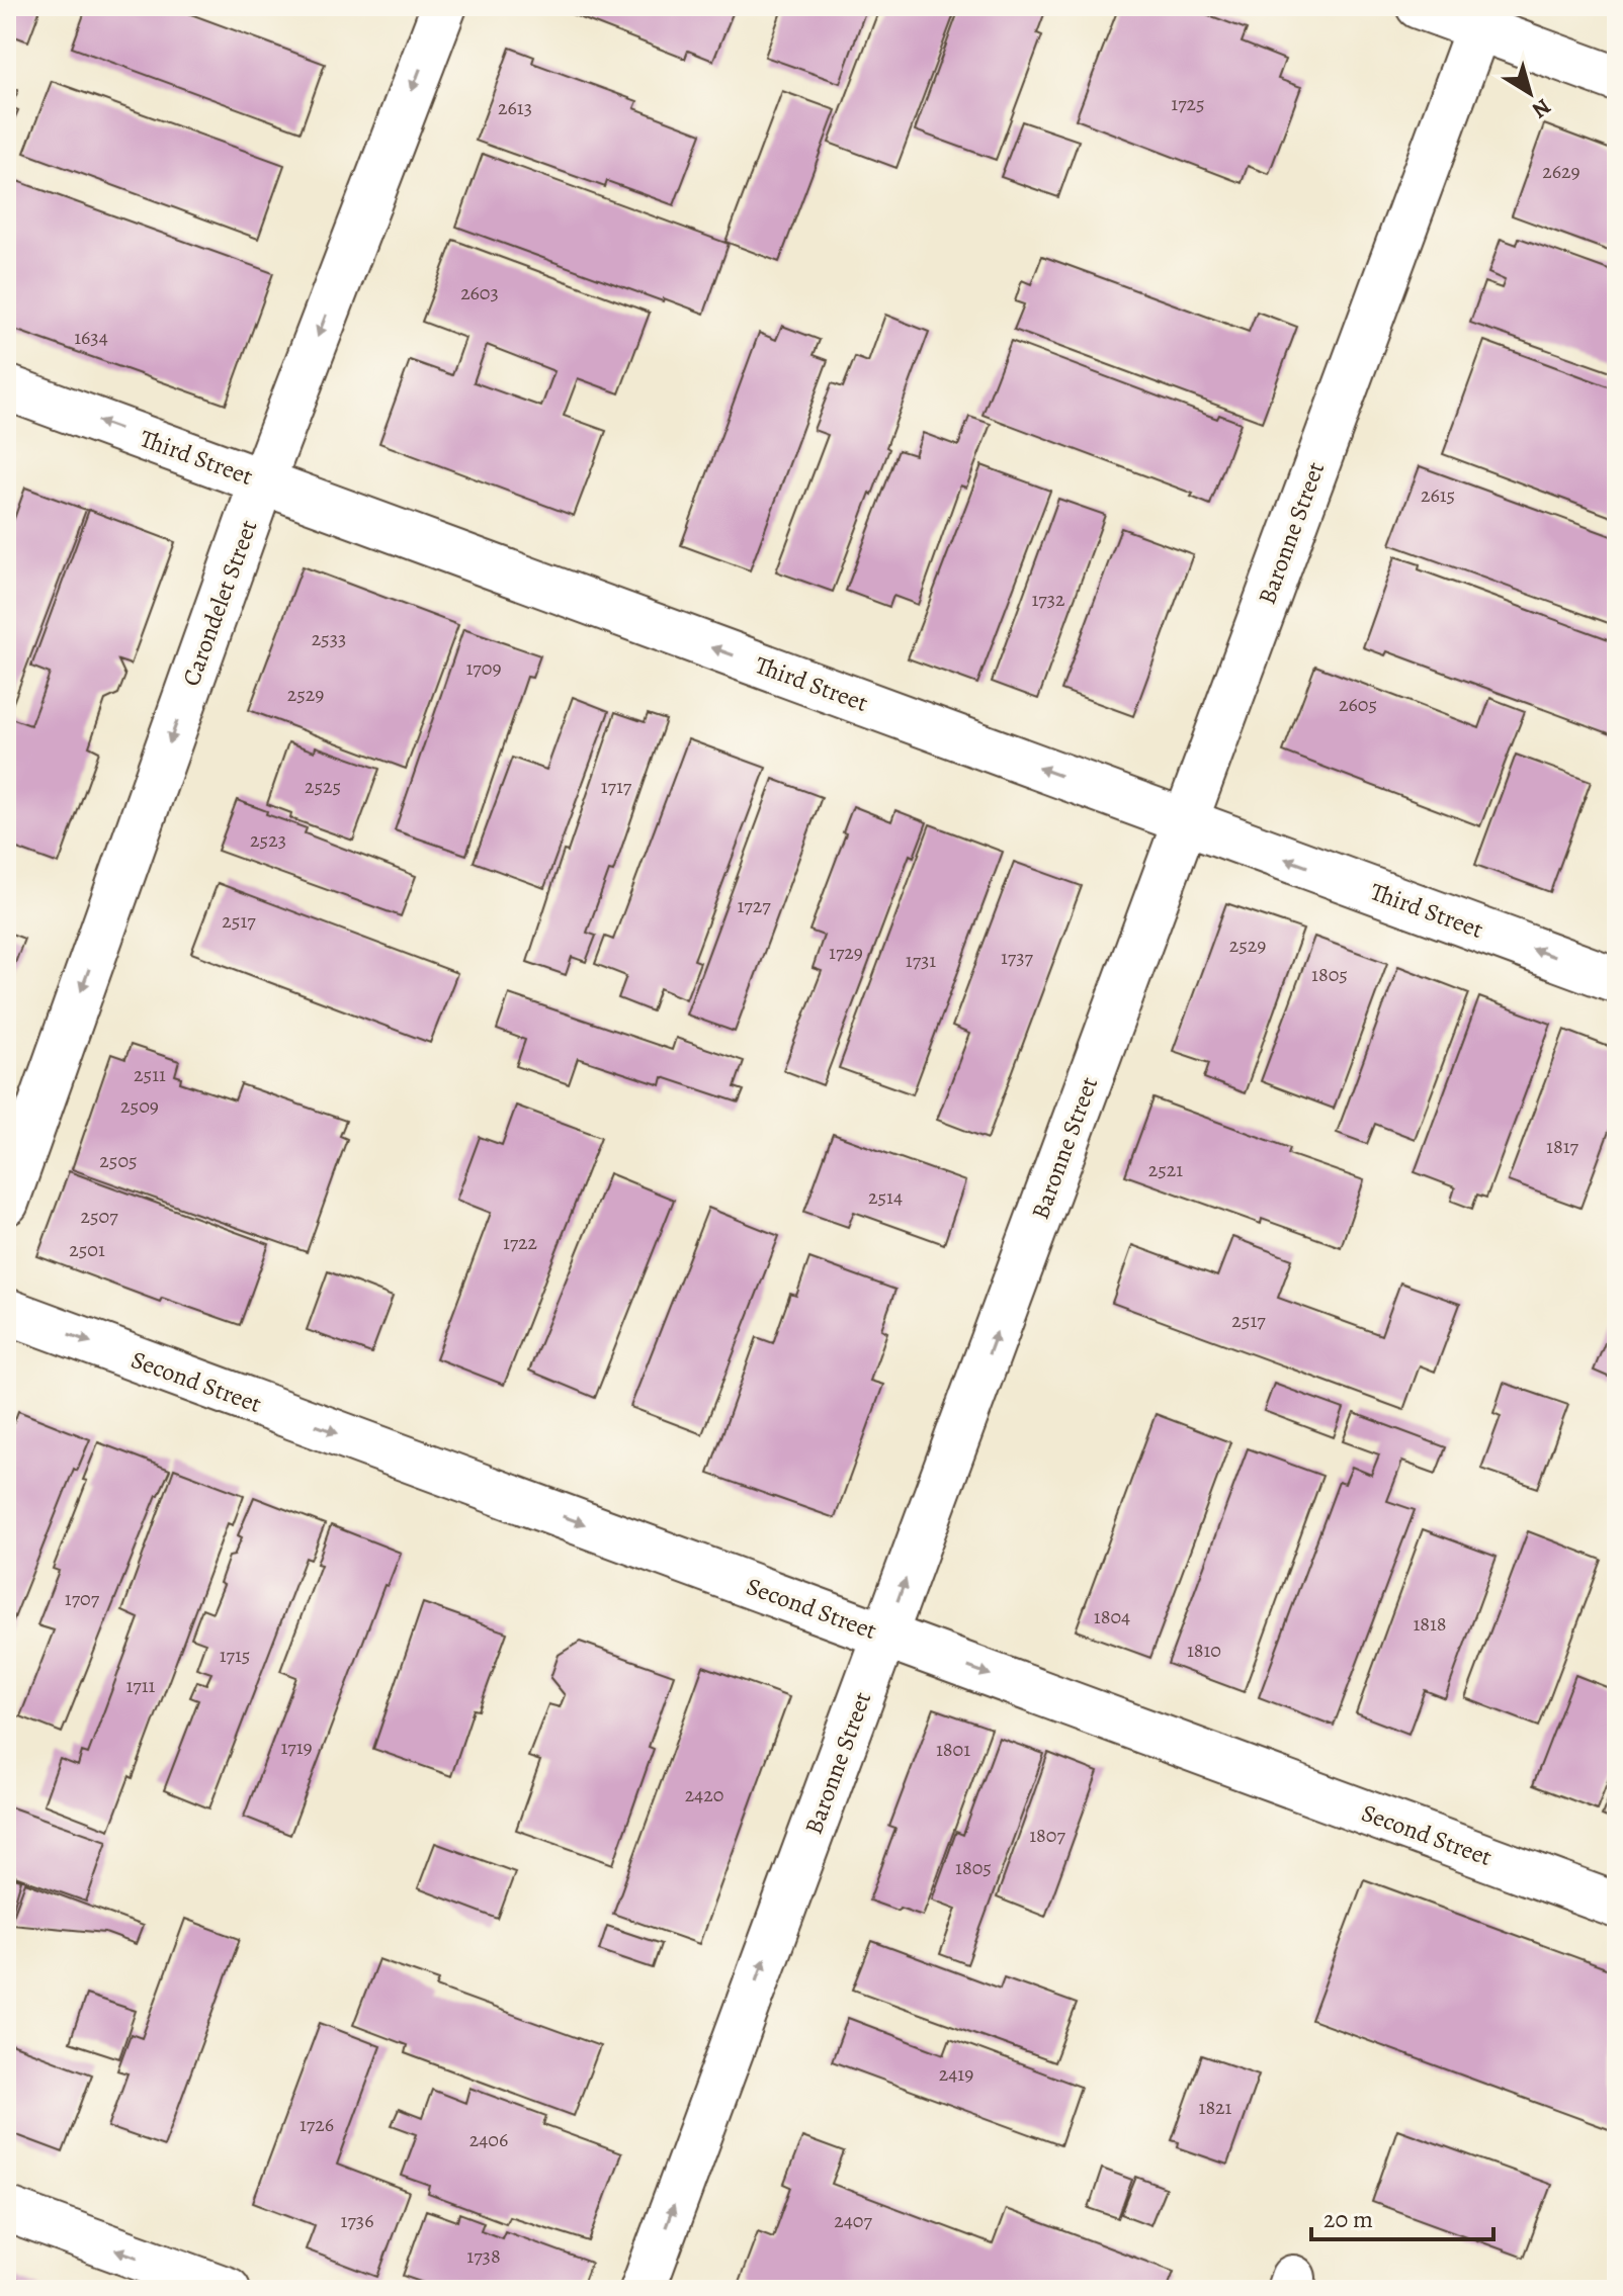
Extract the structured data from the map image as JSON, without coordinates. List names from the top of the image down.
{
  "streets": {
    "street": [
      "Third Street",
      "Baronne Street",
      "Carondelet Street",
      "Second Street"
    ]
  },
  "crossings": [
    ["Third Street", "Baronne Street"],
    ["Third Street", "Carondelet Street"],
    ["Baronne Street", "Second Street"]
  ],
  "one_way": [
    "Third Street",
    "Baronne Street",
    "Carondelet Street",
    "Second Street"
  ],
  "house_numbers": [
    "1725",
    "2613",
    "2629",
    "2603",
    "1634",
    "2615",
    "1732",
    "2533",
    "1709",
    "2529",
    "2605",
    "2525",
    "1717",
    "2523",
    "1727",
    "2517",
    "2529",
    "1729",
    "1737",
    "1731",
    "1805",
    "2511",
    "2509",
    "1817",
    "2505",
    "2521",
    "2514",
    "2507",
    "1722",
    "2501",
    "2517",
    "1707",
    "1804",
    "1818",
    "1810",
    "1715",
    "1711",
    "1719",
    "1801",
    "2420",
    "1807",
    "1805",
    "2419",
    "1821",
    "1726",
    "2406",
    "1736",
    "2407",
    "1738"
  ],
  "scale_bar": "20 m",
  "north": "bottom right"
}
